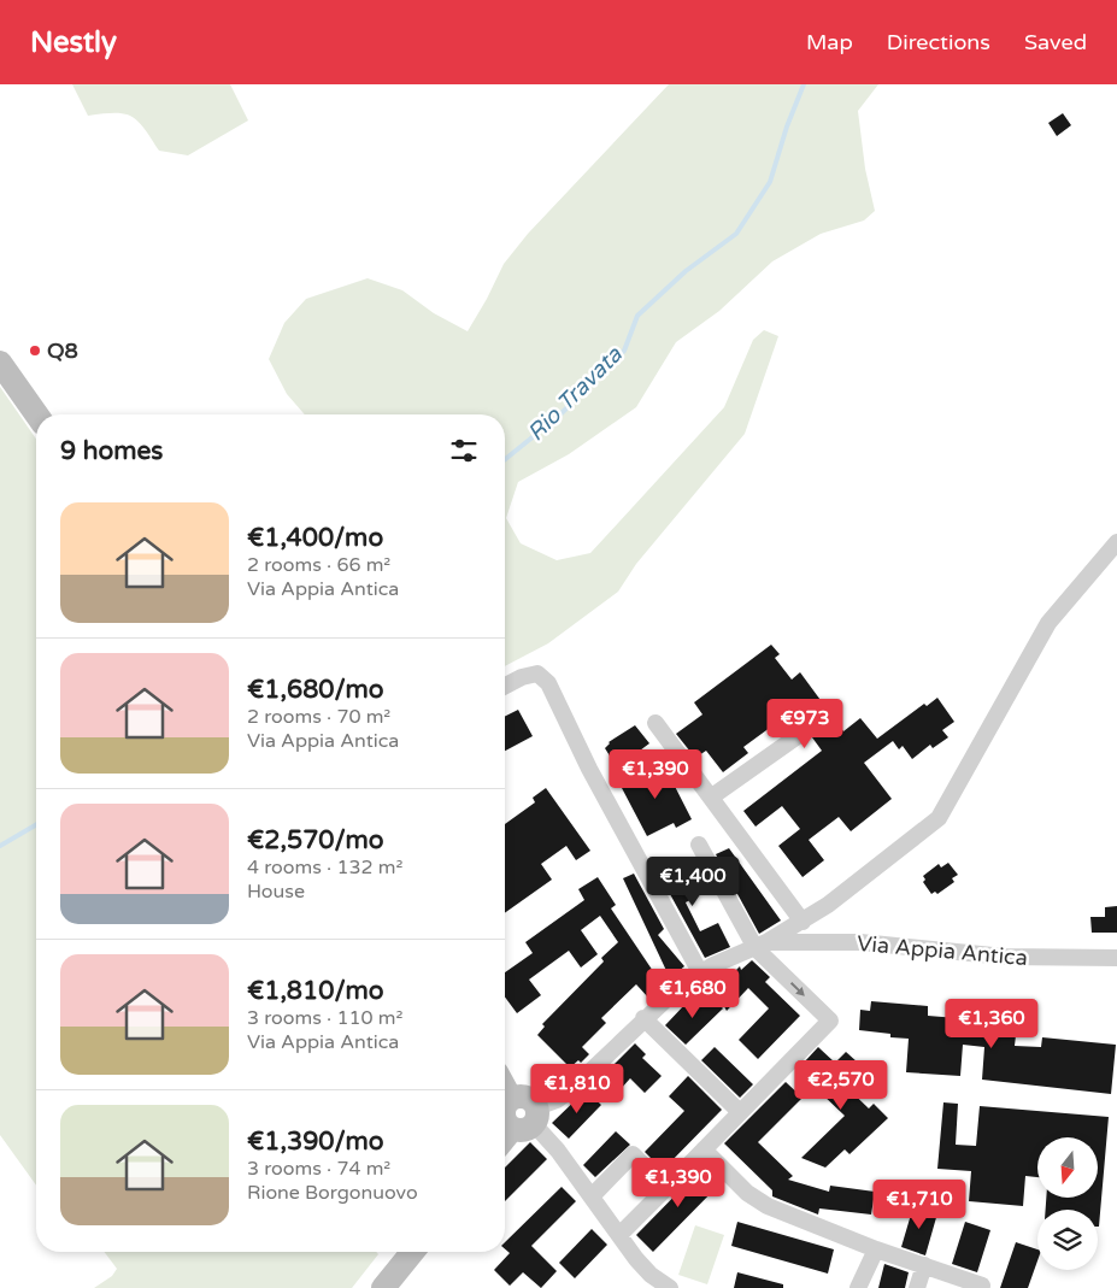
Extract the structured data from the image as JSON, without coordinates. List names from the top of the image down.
{
  "streets": {
    "street": ["Via Appia Antica"]
  },
  "water": ["Rio Travata"],
  "places": ["Q8"],
  "north": "bottom",
  "page": {
    "header": "Nestly",
    "nav": ["Map", "Directions", "Saved"],
    "heading": "9 homes",
    "list": [
      {
        "name": "€1,400/mo",
        "note": "2 rooms · 66 m² · Via Appia Antica"
      },
      {
        "name": "€1,680/mo",
        "note": "2 rooms · 70 m² · Via Appia Antica"
      },
      {
        "name": "€2,570/mo",
        "note": "4 rooms · 132 m² · House"
      },
      {
        "name": "€1,810/mo",
        "note": "3 rooms · 110 m² · Via Appia Antica"
      },
      {
        "name": "€1,390/mo",
        "note": "3 rooms · 74 m² · Rione Borgonuovo"
      }
    ],
    "price": [
      "€973",
      "€1,390",
      "€1,400",
      "€1,680",
      "€1,360",
      "€2,570",
      "€1,810",
      "€1,390",
      "€1,710"
    ]
  }
}
